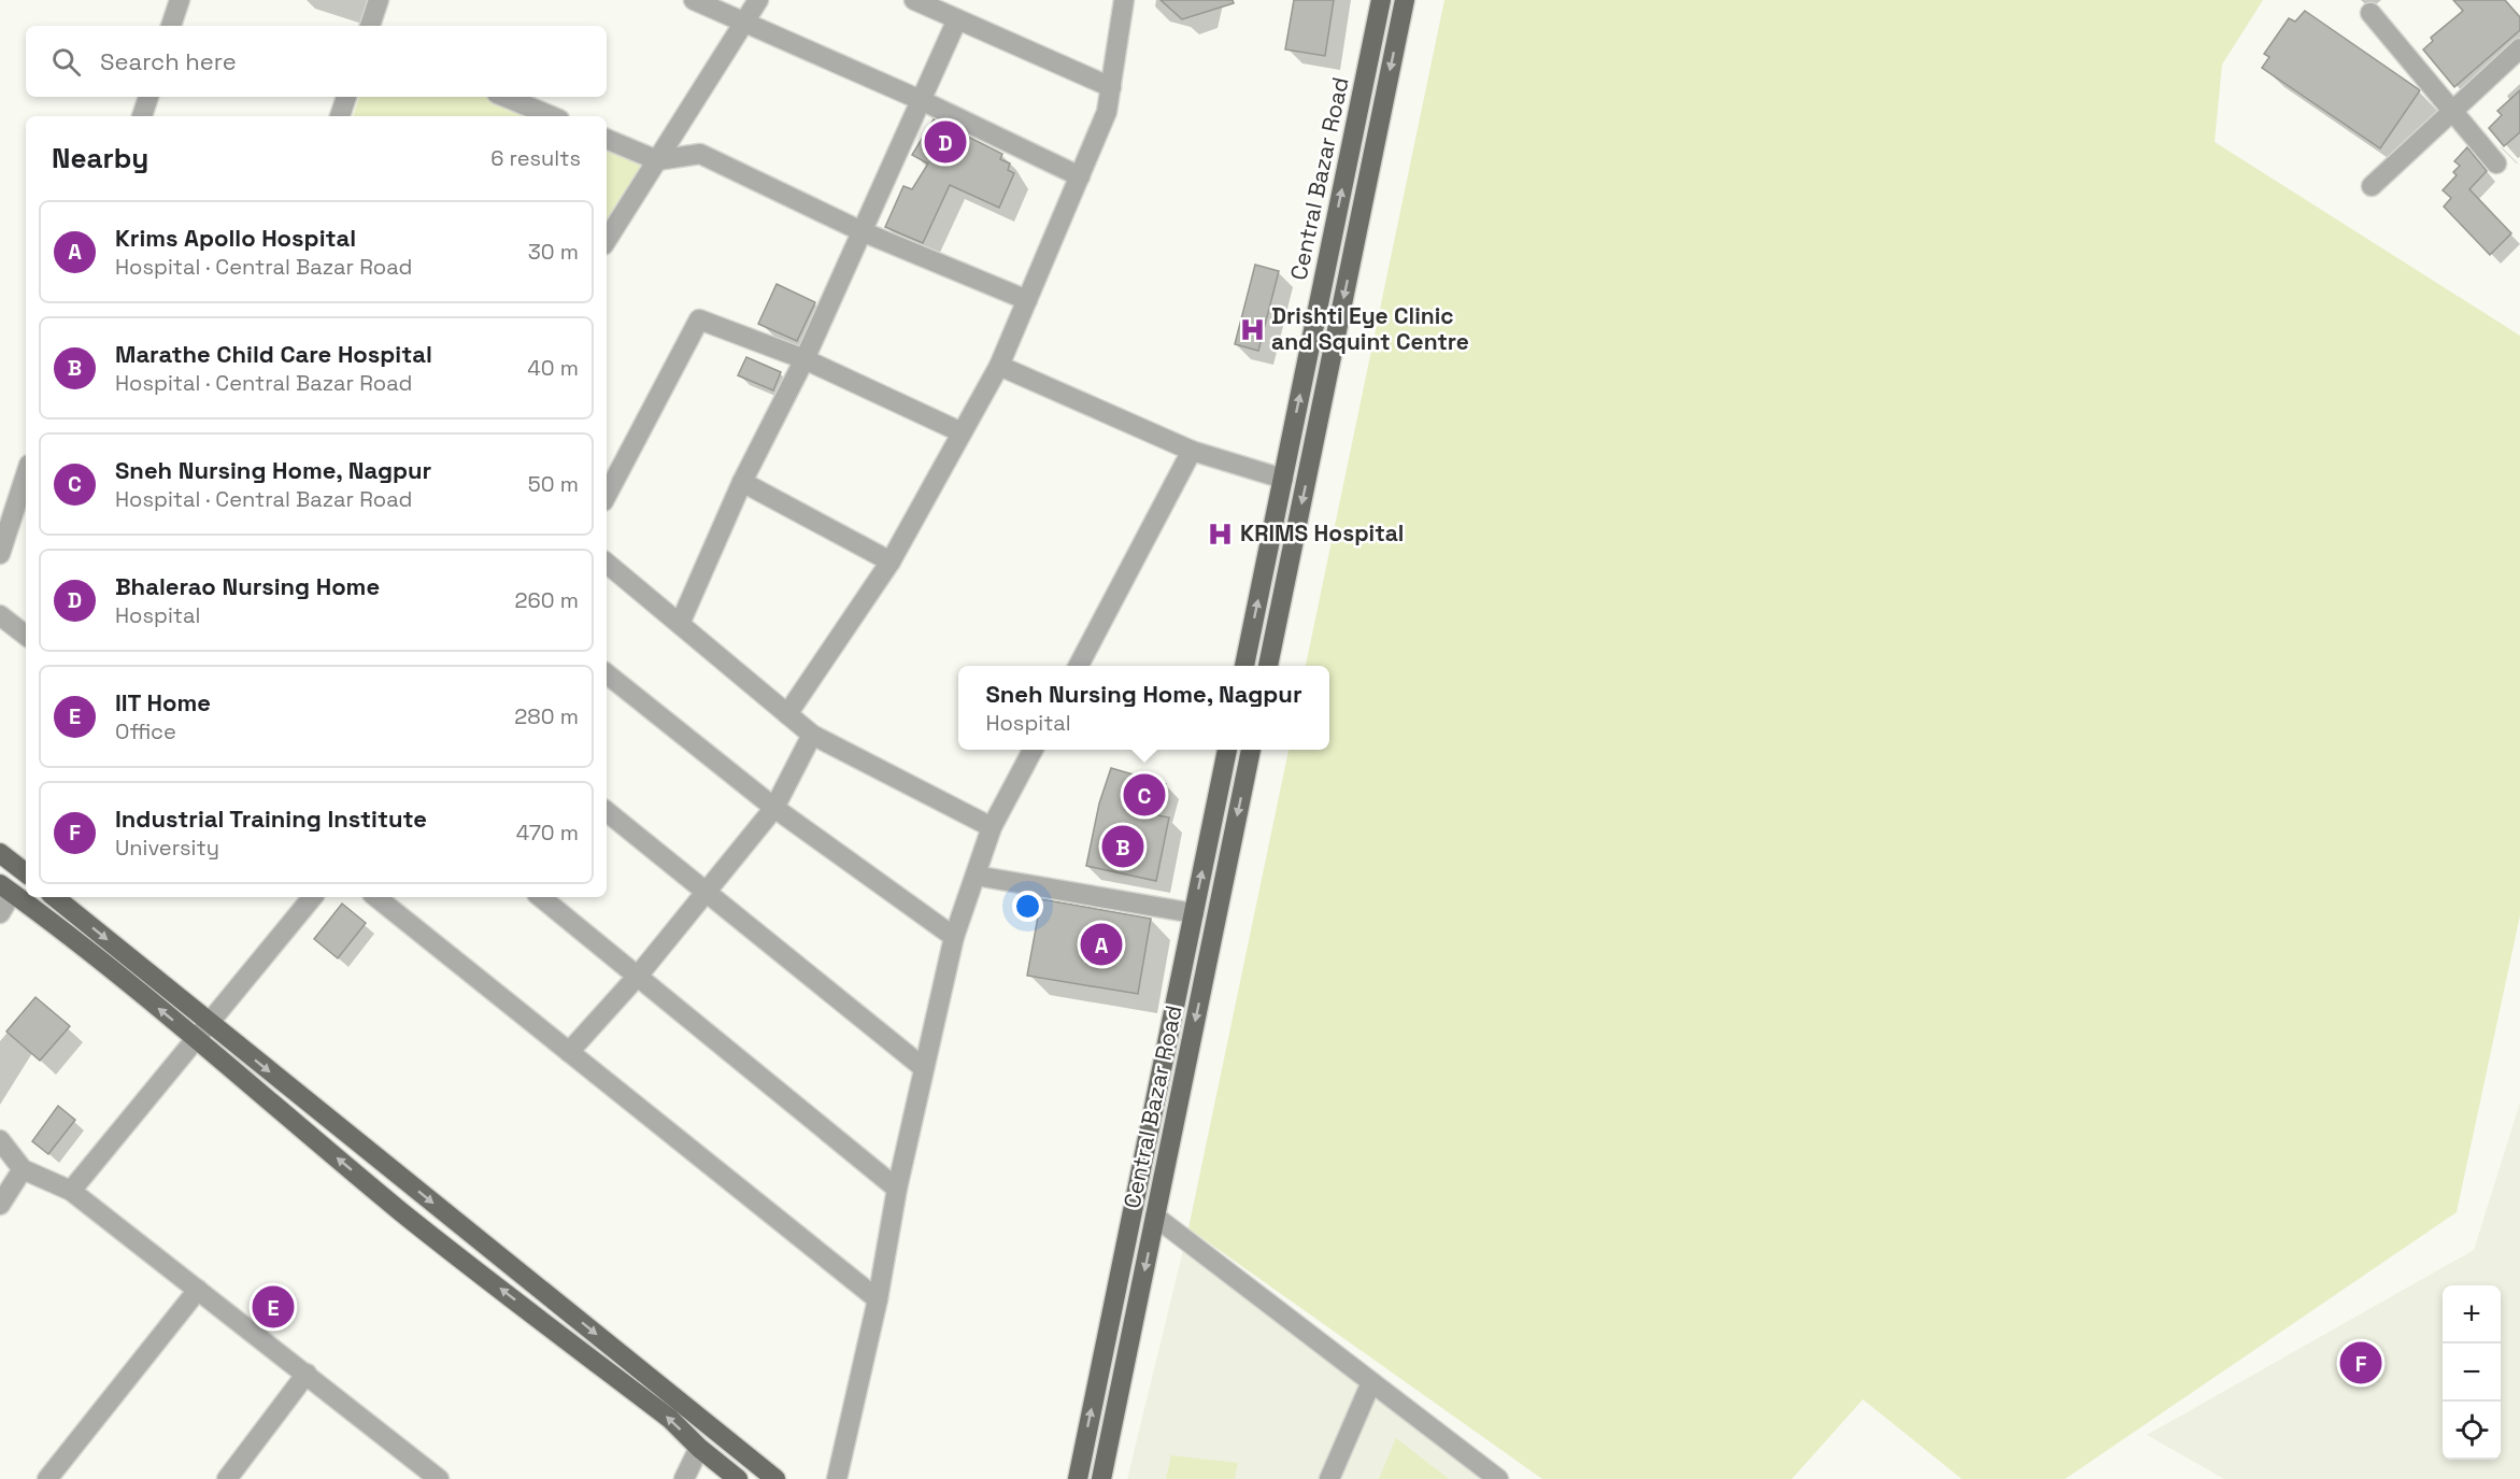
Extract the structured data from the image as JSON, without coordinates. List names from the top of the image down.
{
  "streets": {
    "main road": ["Central Bazar Road"]
  },
  "places": {
    "hospital": ["Drishti Eye Clinic and Squint Centre", "KRIMS Hospital"]
  },
  "page": {
    "search": "Search here",
    "heading": ["Nearby", "6 results"],
    "pins": [
      "D",
      "C",
      "B",
      "A",
      "E",
      "F"
    ],
    "list": [
      {
        "mark": "A",
        "name": "Krims Apollo Hospital",
        "note": "Hospital · Central Bazar Road",
        "value": "30 m"
      },
      {
        "mark": "B",
        "name": "Marathe Child Care Hospital",
        "note": "Hospital · Central Bazar Road",
        "value": "40 m"
      },
      {
        "mark": "C",
        "name": "Sneh Nursing Home, Nagpur",
        "note": "Hospital · Central Bazar Road",
        "value": "50 m"
      },
      {
        "mark": "D",
        "name": "Bhalerao Nursing Home",
        "note": "Hospital",
        "value": "260 m"
      },
      {
        "mark": "E",
        "name": "IIT Home",
        "note": "Office",
        "value": "280 m"
      },
      {
        "mark": "F",
        "name": "Industrial Training Institute",
        "note": "University",
        "value": "470 m"
      }
    ],
    "popup": ["Sneh Nursing Home, Nagpur", "Hospital"],
    "map_buttons": ["+", "−"]
  }
}
